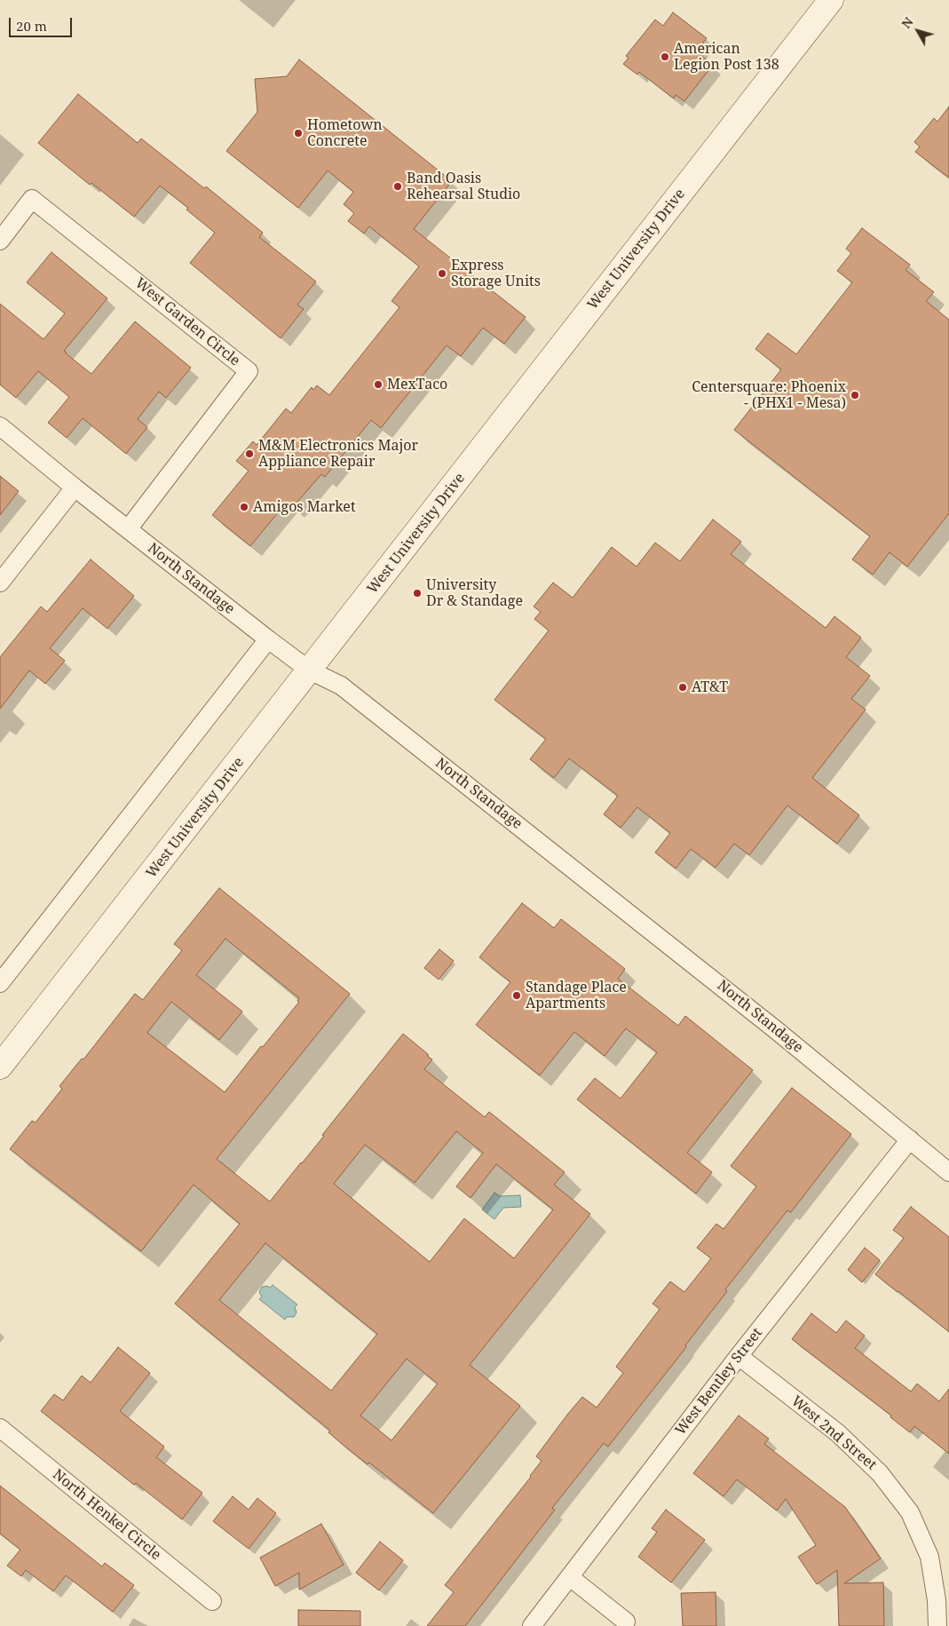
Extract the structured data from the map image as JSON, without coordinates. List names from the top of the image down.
{
  "streets": {
    "main road": ["West University Drive"],
    "street": [
      "West Garden Circle",
      "North Standage",
      "West Bentley Street",
      "West 2nd Street",
      "North Henkel Circle"
    ]
  },
  "crossings": [
    ["West University Drive", "North Standage"],
    ["West Garden Circle", "North Standage"],
    ["North Standage", "West Bentley Street"],
    ["West Bentley Street", "West 2nd Street"]
  ],
  "places": [
    "American Legion Post 138",
    "Hometown Concrete",
    "Band Oasis Rehearsal Studio",
    "Express Storage Units",
    "MexTaco",
    "Centersquare: Phoenix - (PHX1 - Mesa)",
    "M&M Electronics Major Appliance Repair",
    "Amigos Market",
    "University Dr & Standage",
    "AT&T",
    "Standage Place Apartments"
  ],
  "scale_bar": "20 m",
  "north": "top left"
}
